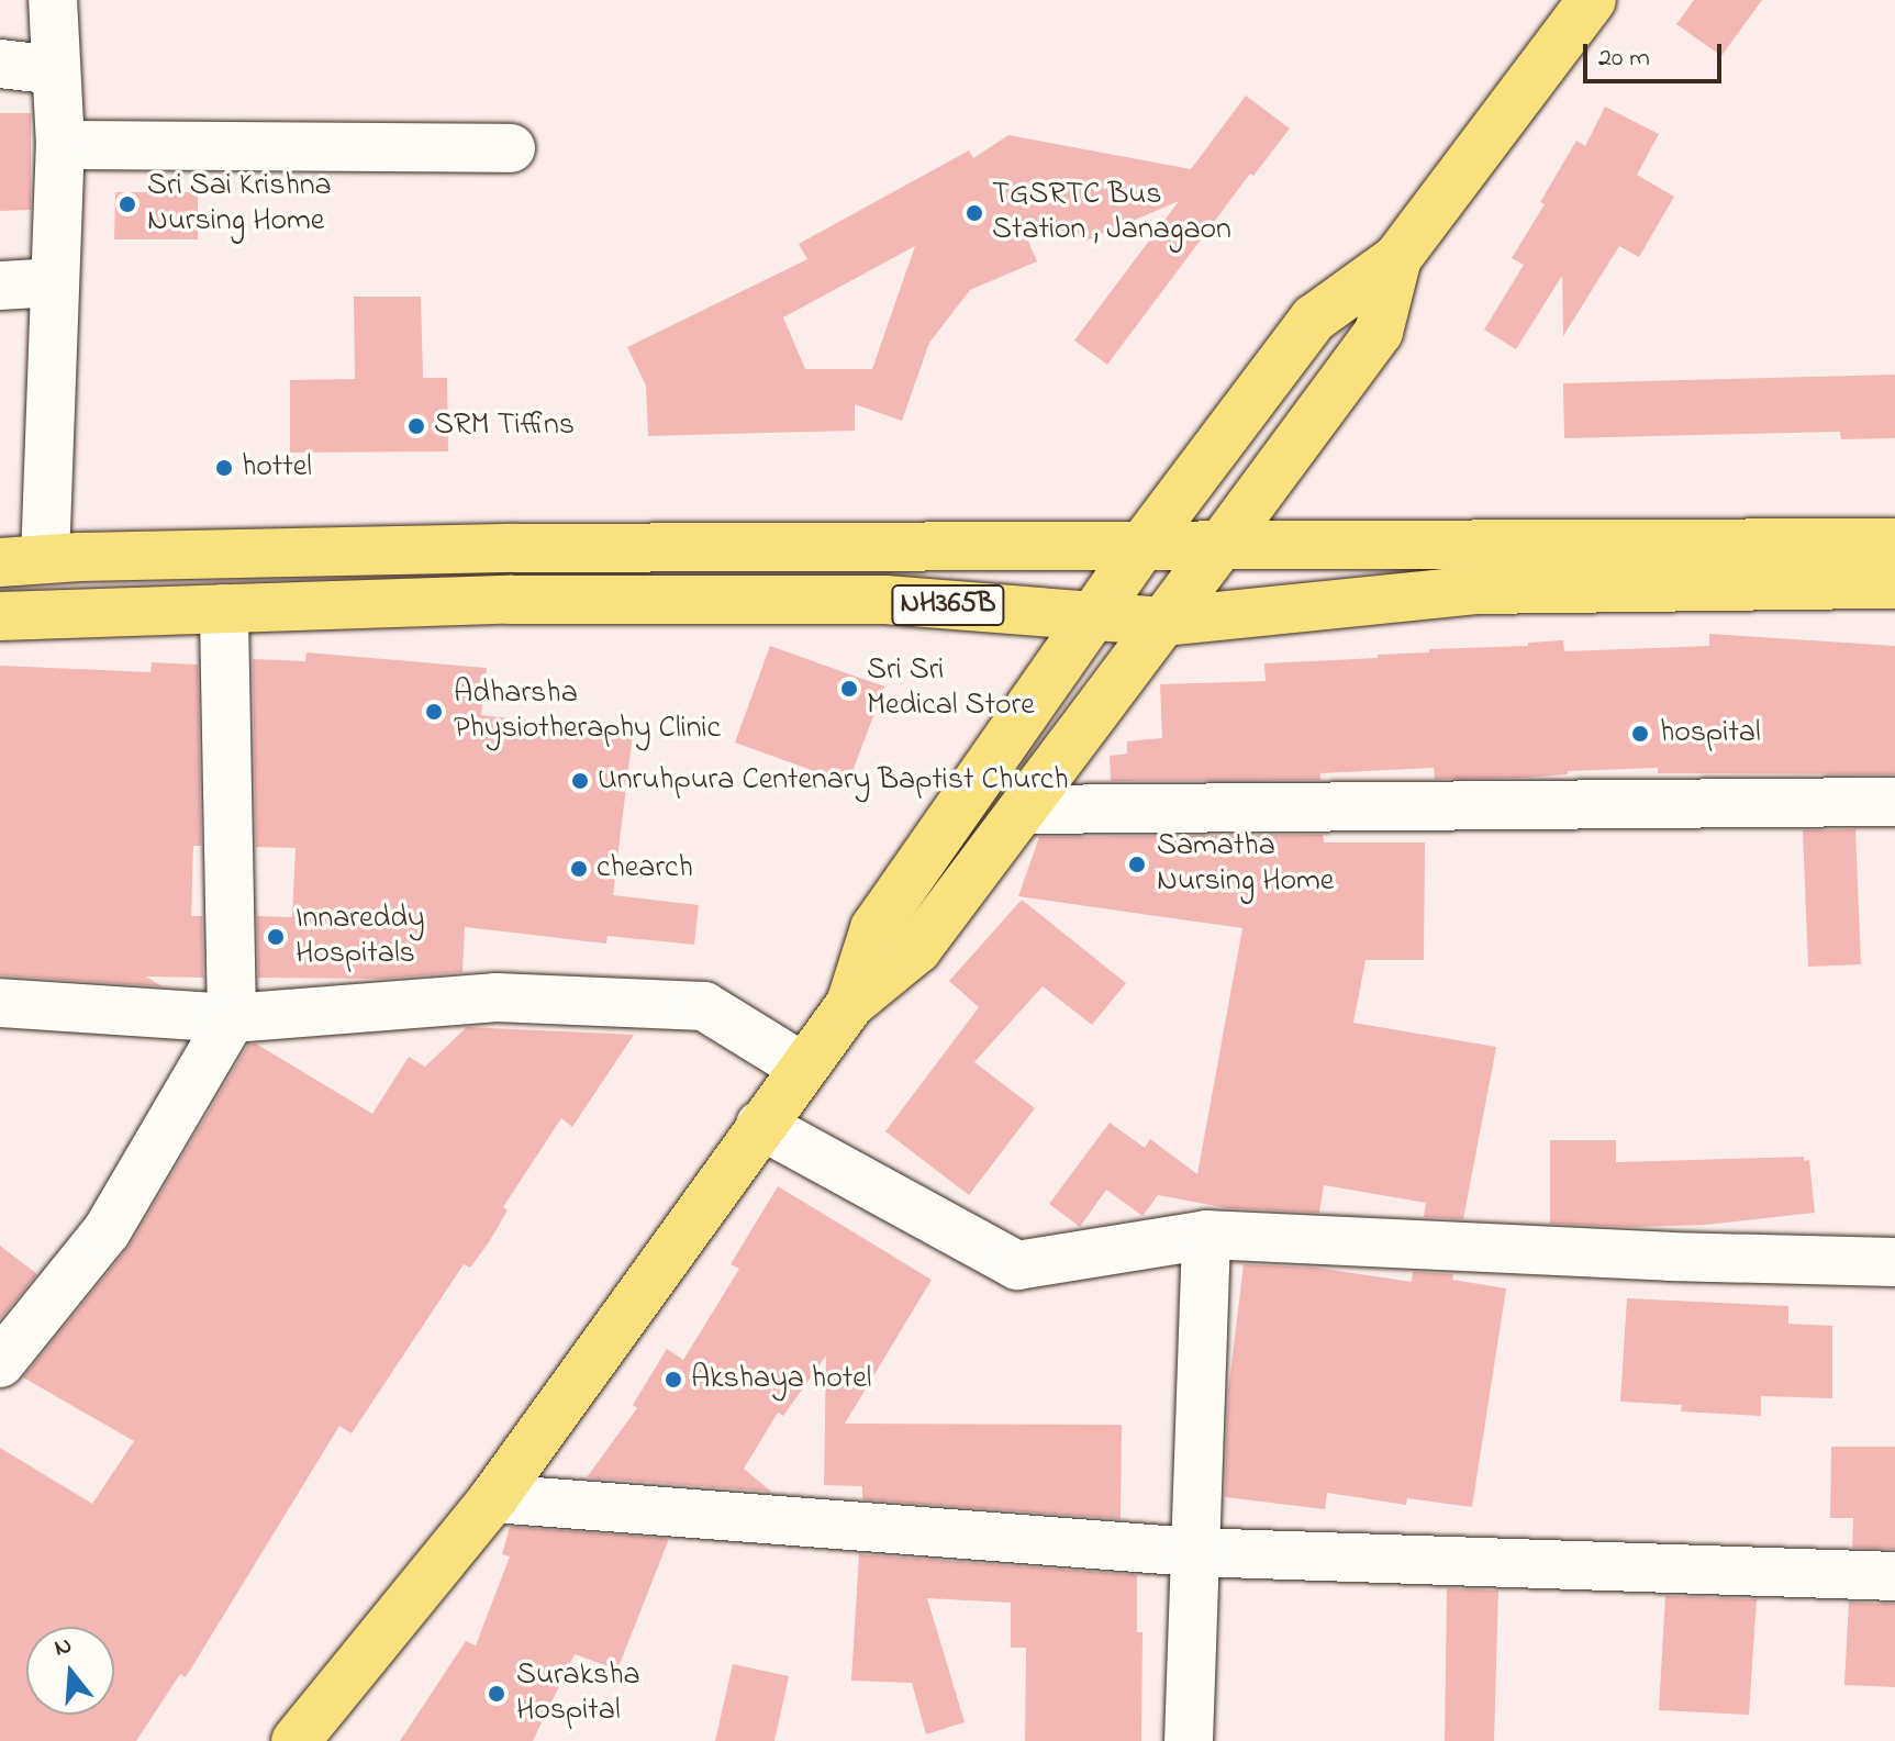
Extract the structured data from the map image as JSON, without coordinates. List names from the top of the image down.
{
  "streets": {
    "main road": ["NH365B"]
  },
  "places": [
    "Sri Sai Krishna Nursing Home",
    "TGSRTC Bus Station , Janagaon",
    "SRM Tiffins",
    "hottel",
    "Sri Sri Medical Store",
    "Adharsha Physiotheraphy Clinic",
    "hospital",
    "Unruhpura Centenary Baptist Church",
    "Samatha Nursing Home",
    "chearch",
    "Innareddy Hospitals",
    "Akshaya hotel",
    "Suraksha Hospital"
  ],
  "scale_bar": "20 m",
  "north": "top"
}
